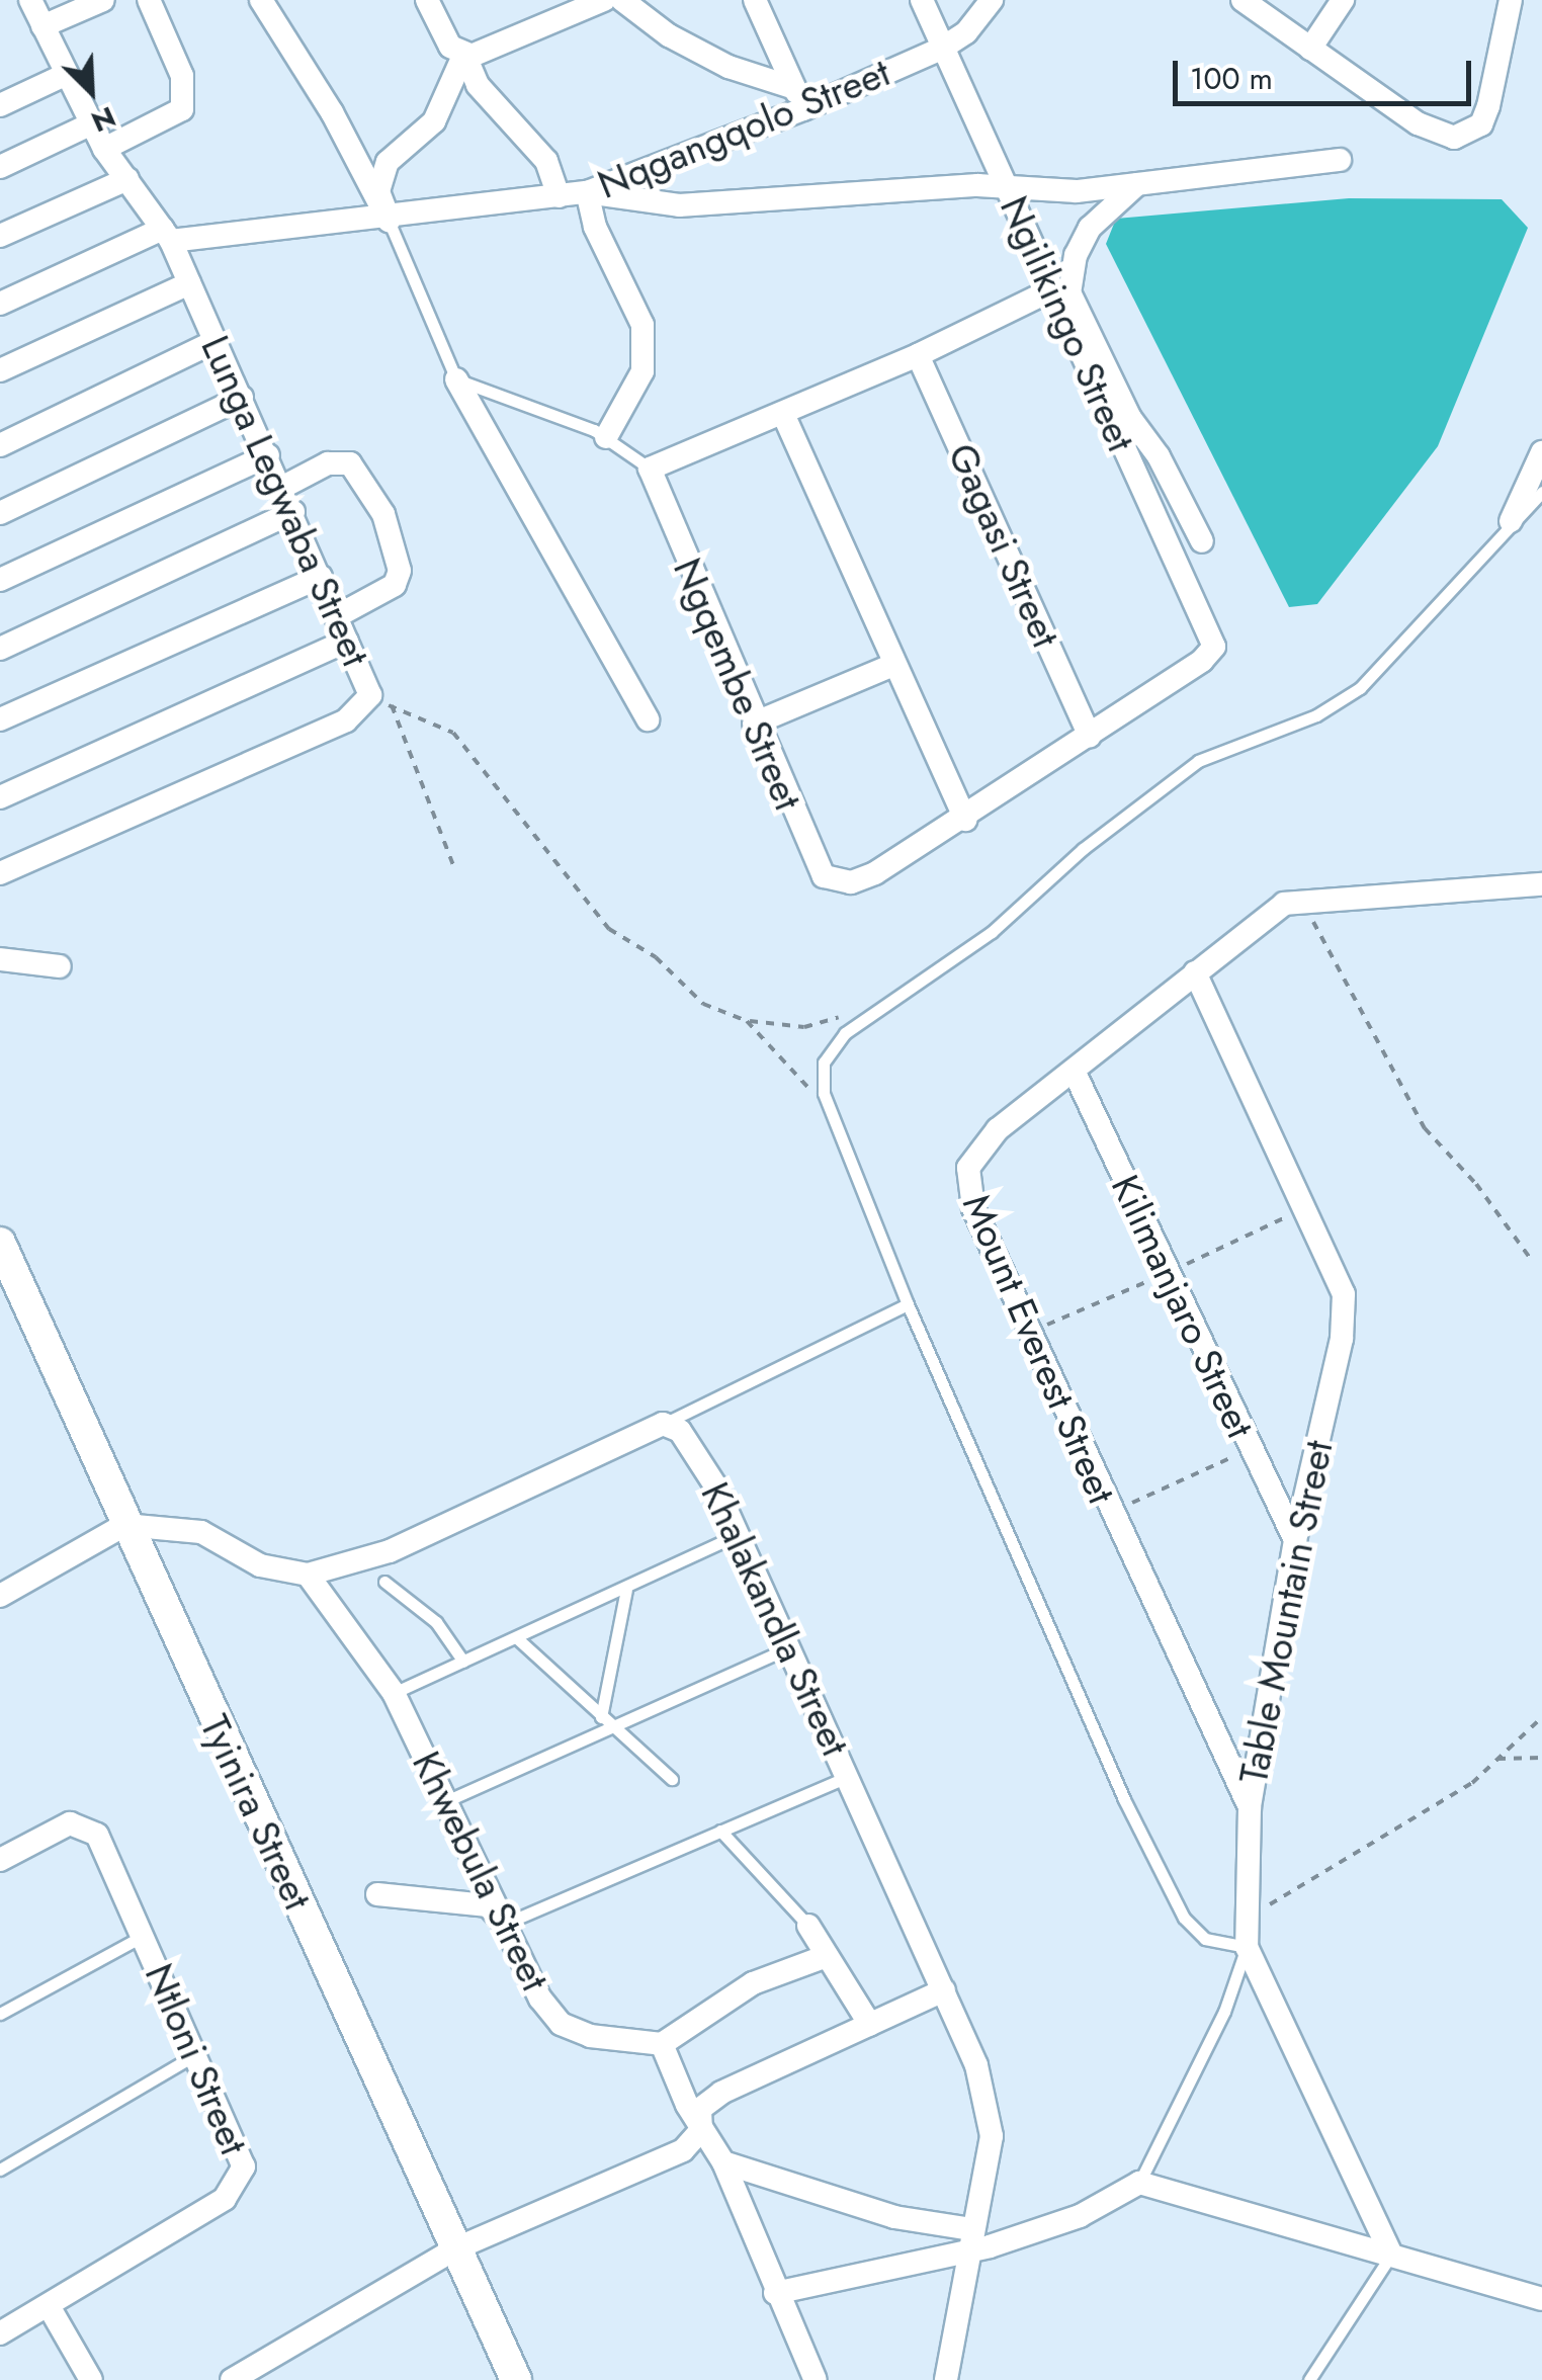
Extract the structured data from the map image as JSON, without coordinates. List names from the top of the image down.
{
  "streets": {
    "street": [
      "Nqgangqolo Street",
      "Ngilikingo Street",
      "Lunga Legwaba Street",
      "Gagasi Street",
      "Ngqembe Street",
      "Kilimanjaro Street",
      "Mount Everest Street",
      "Table Mountain Street",
      "Khalakandla Street",
      "Tyinira Street",
      "Khwebula Street",
      "Ntloni Street"
    ]
  },
  "crossings": [
    ["Nqgangqolo Street", "Ngilikingo Street"],
    ["Nqgangqolo Street", "Lunga Legwaba Street"],
    ["Ngilikingo Street", "Ngqembe Street"],
    ["Gagasi Street", "Ngqembe Street"],
    ["Kilimanjaro Street", "Mount Everest Street"],
    ["Kilimanjaro Street", "Table Mountain Street"],
    ["Mount Everest Street", "Table Mountain Street"]
  ],
  "scale_bar": "100 m",
  "north": "bottom right"
}
